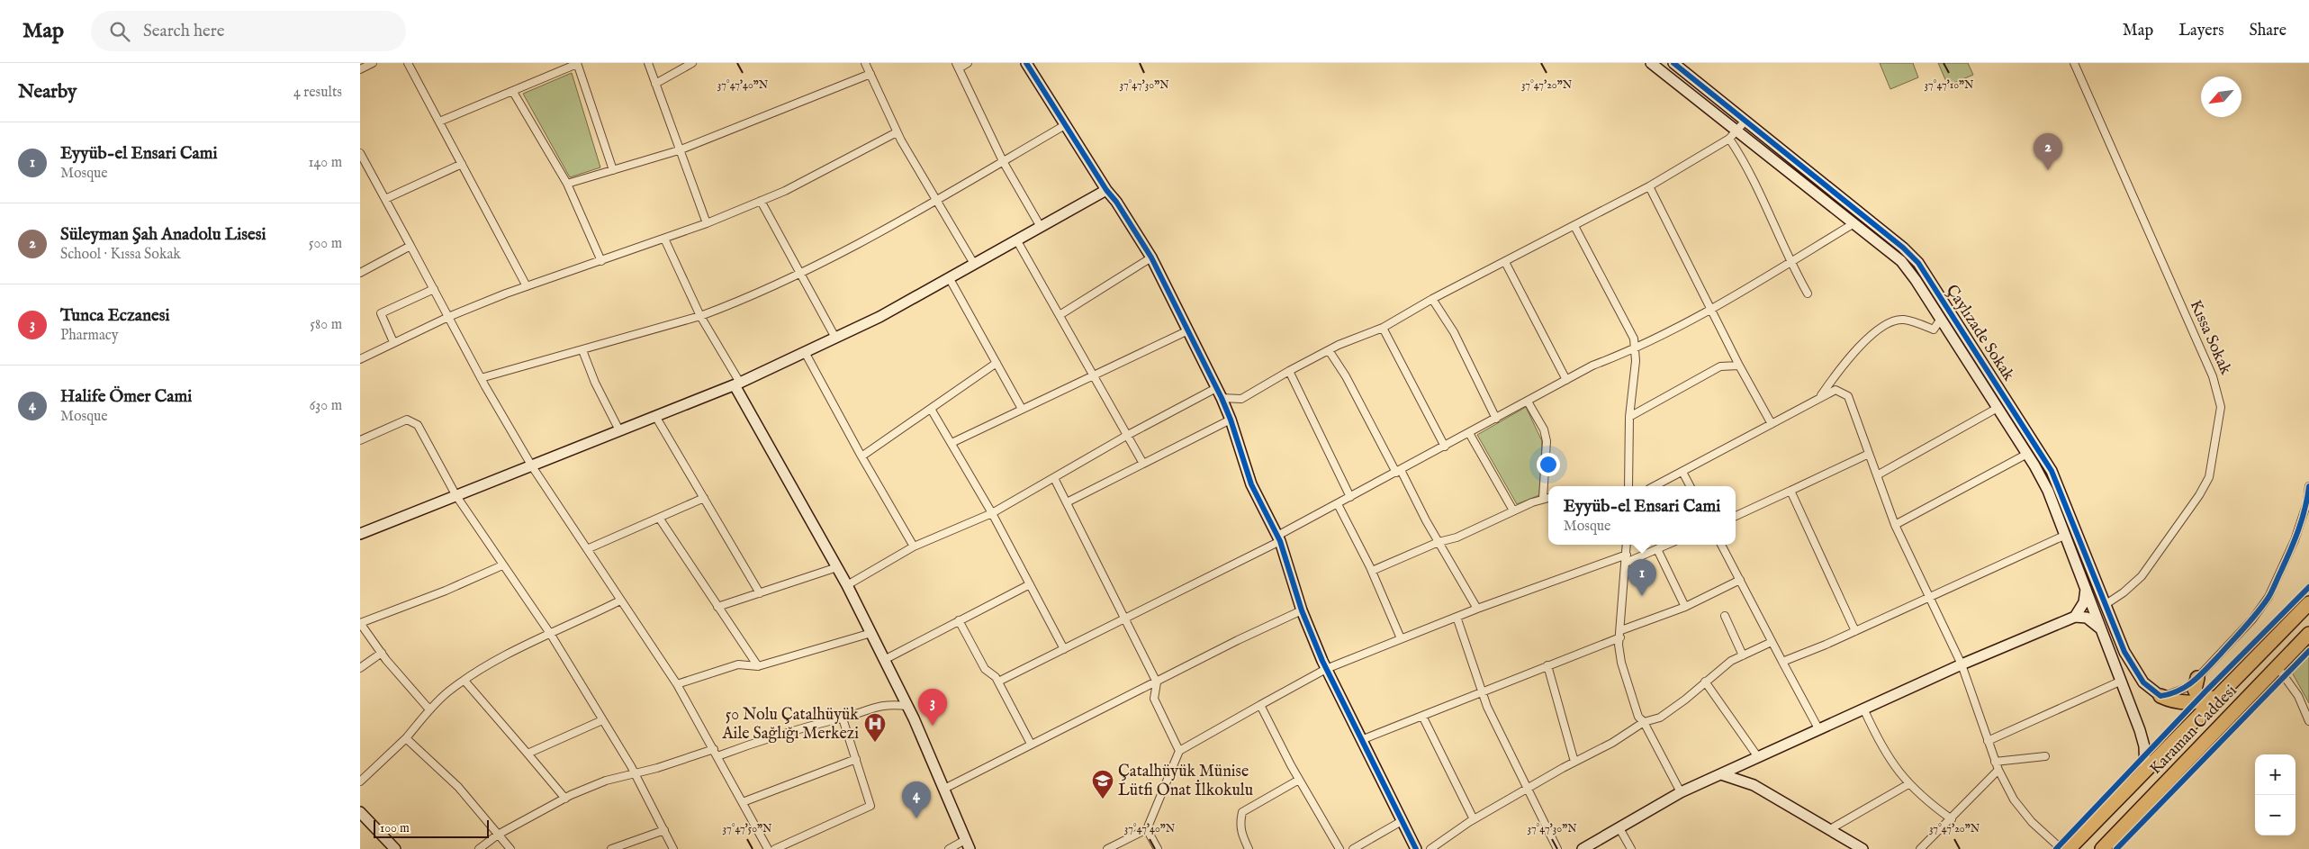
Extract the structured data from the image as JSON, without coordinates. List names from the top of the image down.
{
  "streets": {
    "highway": ["Karaman Caddesi"],
    "street": ["Çaylızade Sokak", "Kıssa Sokak"]
  },
  "crossings": [
    ["Çaylızade Sokak", "Kıssa Sokak"],
    ["Çaylızade Sokak", "Karaman Caddesi"]
  ],
  "places": {
    "hospital": ["50 Nolu Çatalhüyük Aile Sağlığı Merkezi"],
    "school or university": ["Çatalhüyük Münise Lütfi Onat İlkokulu"]
  },
  "scale_bar": "100 m",
  "north": "bottom left",
  "page": {
    "header": "Map",
    "search": "Search here",
    "nav": ["Map", "Layers", "Share"],
    "heading": ["Nearby", "4 results"],
    "list": [
      {
        "mark": "1",
        "name": "Eyyüb-el Ensari Cami",
        "note": "Mosque",
        "value": "140 m"
      },
      {
        "mark": "2",
        "name": "Süleyman Şah Anadolu Lisesi",
        "note": "School · Kıssa Sokak",
        "value": "500 m"
      },
      {
        "mark": "3",
        "name": "Tunca Eczanesi",
        "note": "Pharmacy",
        "value": "580 m"
      },
      {
        "mark": "4",
        "name": "Halife Ömer Cami",
        "note": "Mosque",
        "value": "630 m"
      }
    ],
    "pins": [
      "2",
      "1",
      "3",
      "4"
    ],
    "popup": ["Eyyüb-el Ensari Cami", "Mosque"],
    "map_buttons": ["+", "−"],
    "scale": "100 m"
  },
  "coordinates": [
    "37°47'40\"N",
    "37°47'30\"N",
    "37°47'20\"N",
    "37°47'10\"N",
    "37°47'50\"N"
  ]
}
